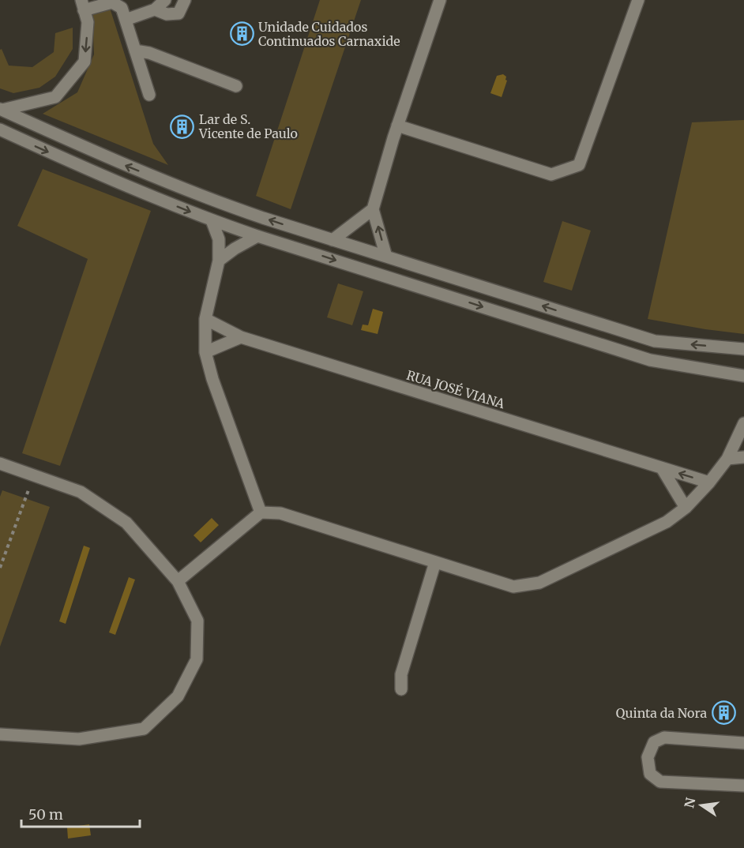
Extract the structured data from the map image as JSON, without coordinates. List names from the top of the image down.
{
  "streets": {
    "street": ["RUA JOSÉ VIANA"]
  },
  "places": {
    "building": ["Unidade Cuidados Continuados Carnaxide", "Lar de S. Vicente de Paulo", "Quinta da Nora"]
  },
  "scale_bar": "50 m",
  "north": "left"
}
